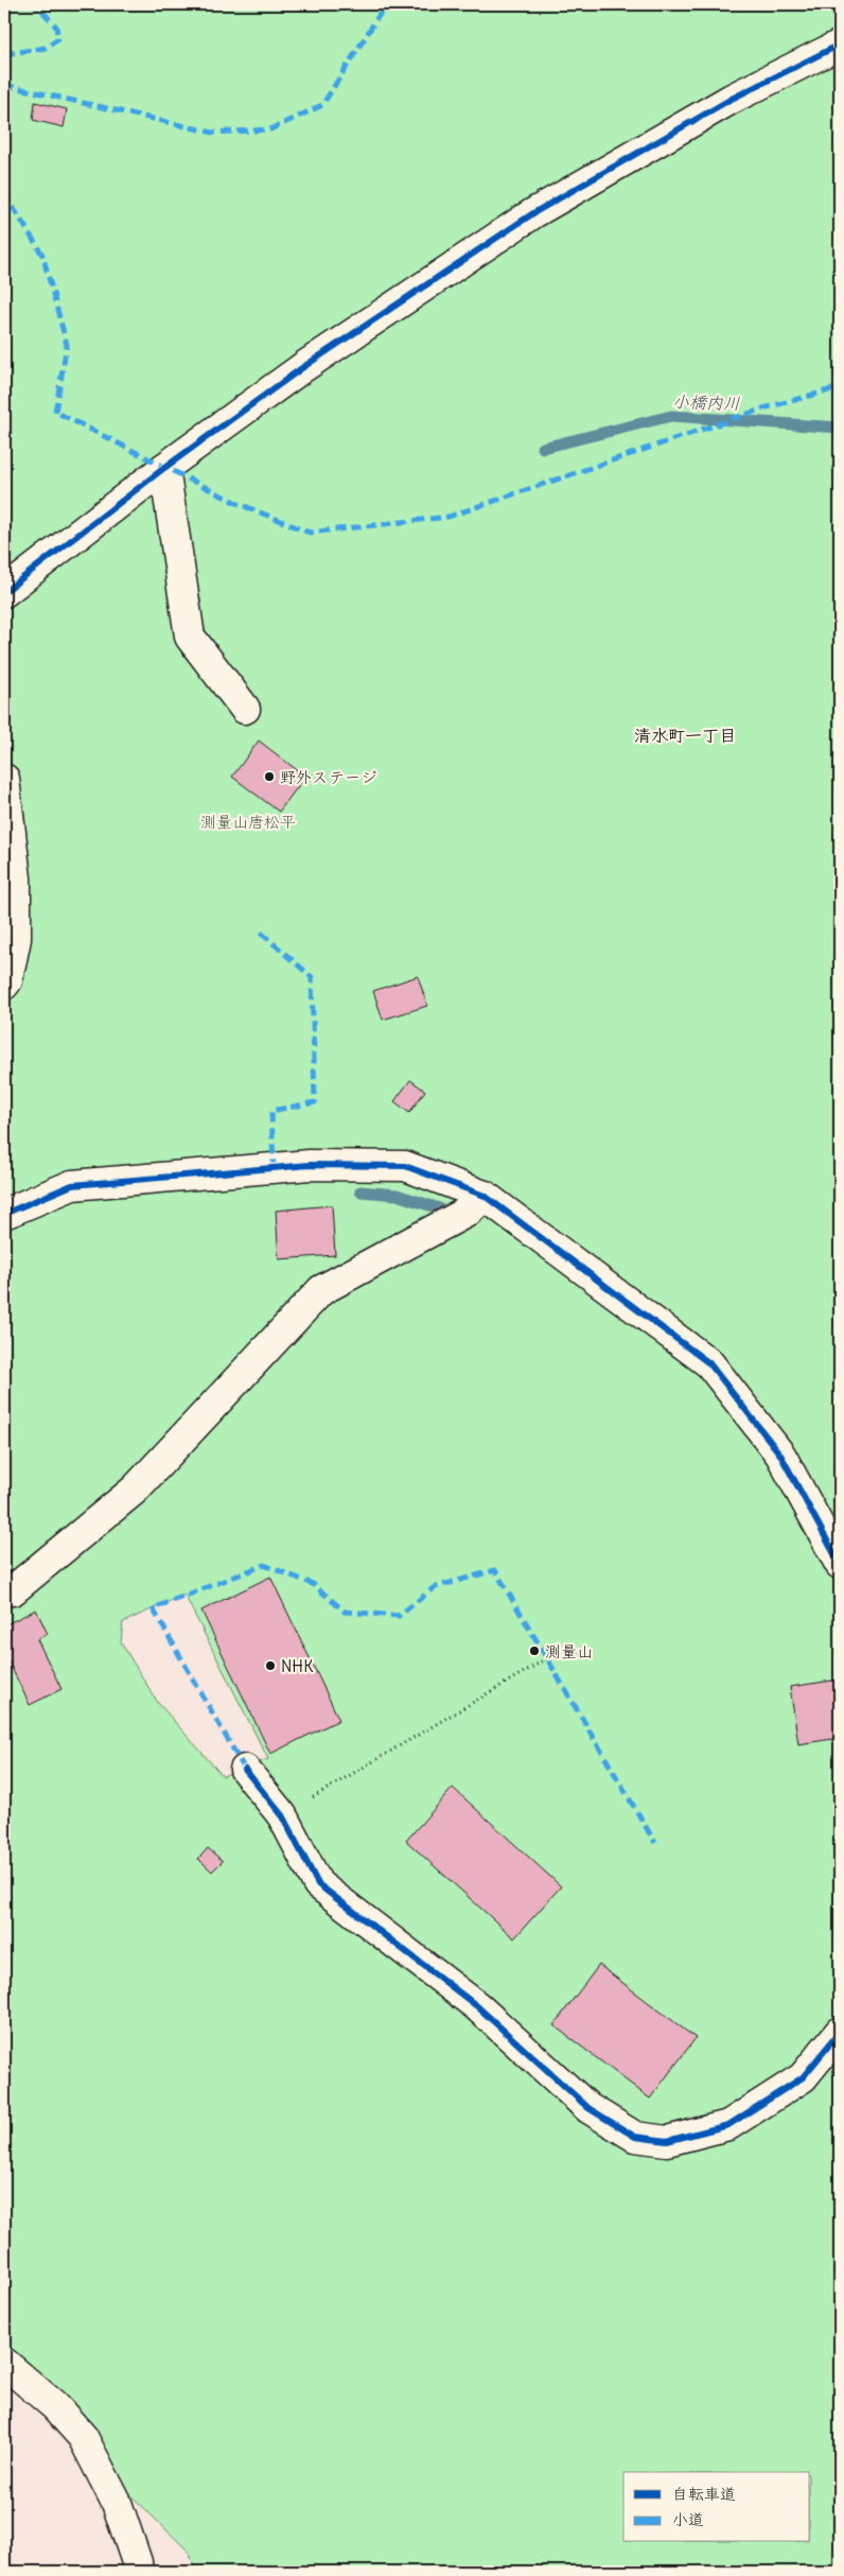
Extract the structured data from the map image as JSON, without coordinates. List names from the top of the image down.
{
  "districts": ["清水町一丁目"],
  "water": ["小橋内川"],
  "parks": ["測量山唐松平"],
  "places": ["野外ステージ", "測量山", "NHK"],
  "legend": ["自転車道", "小道"]
}
